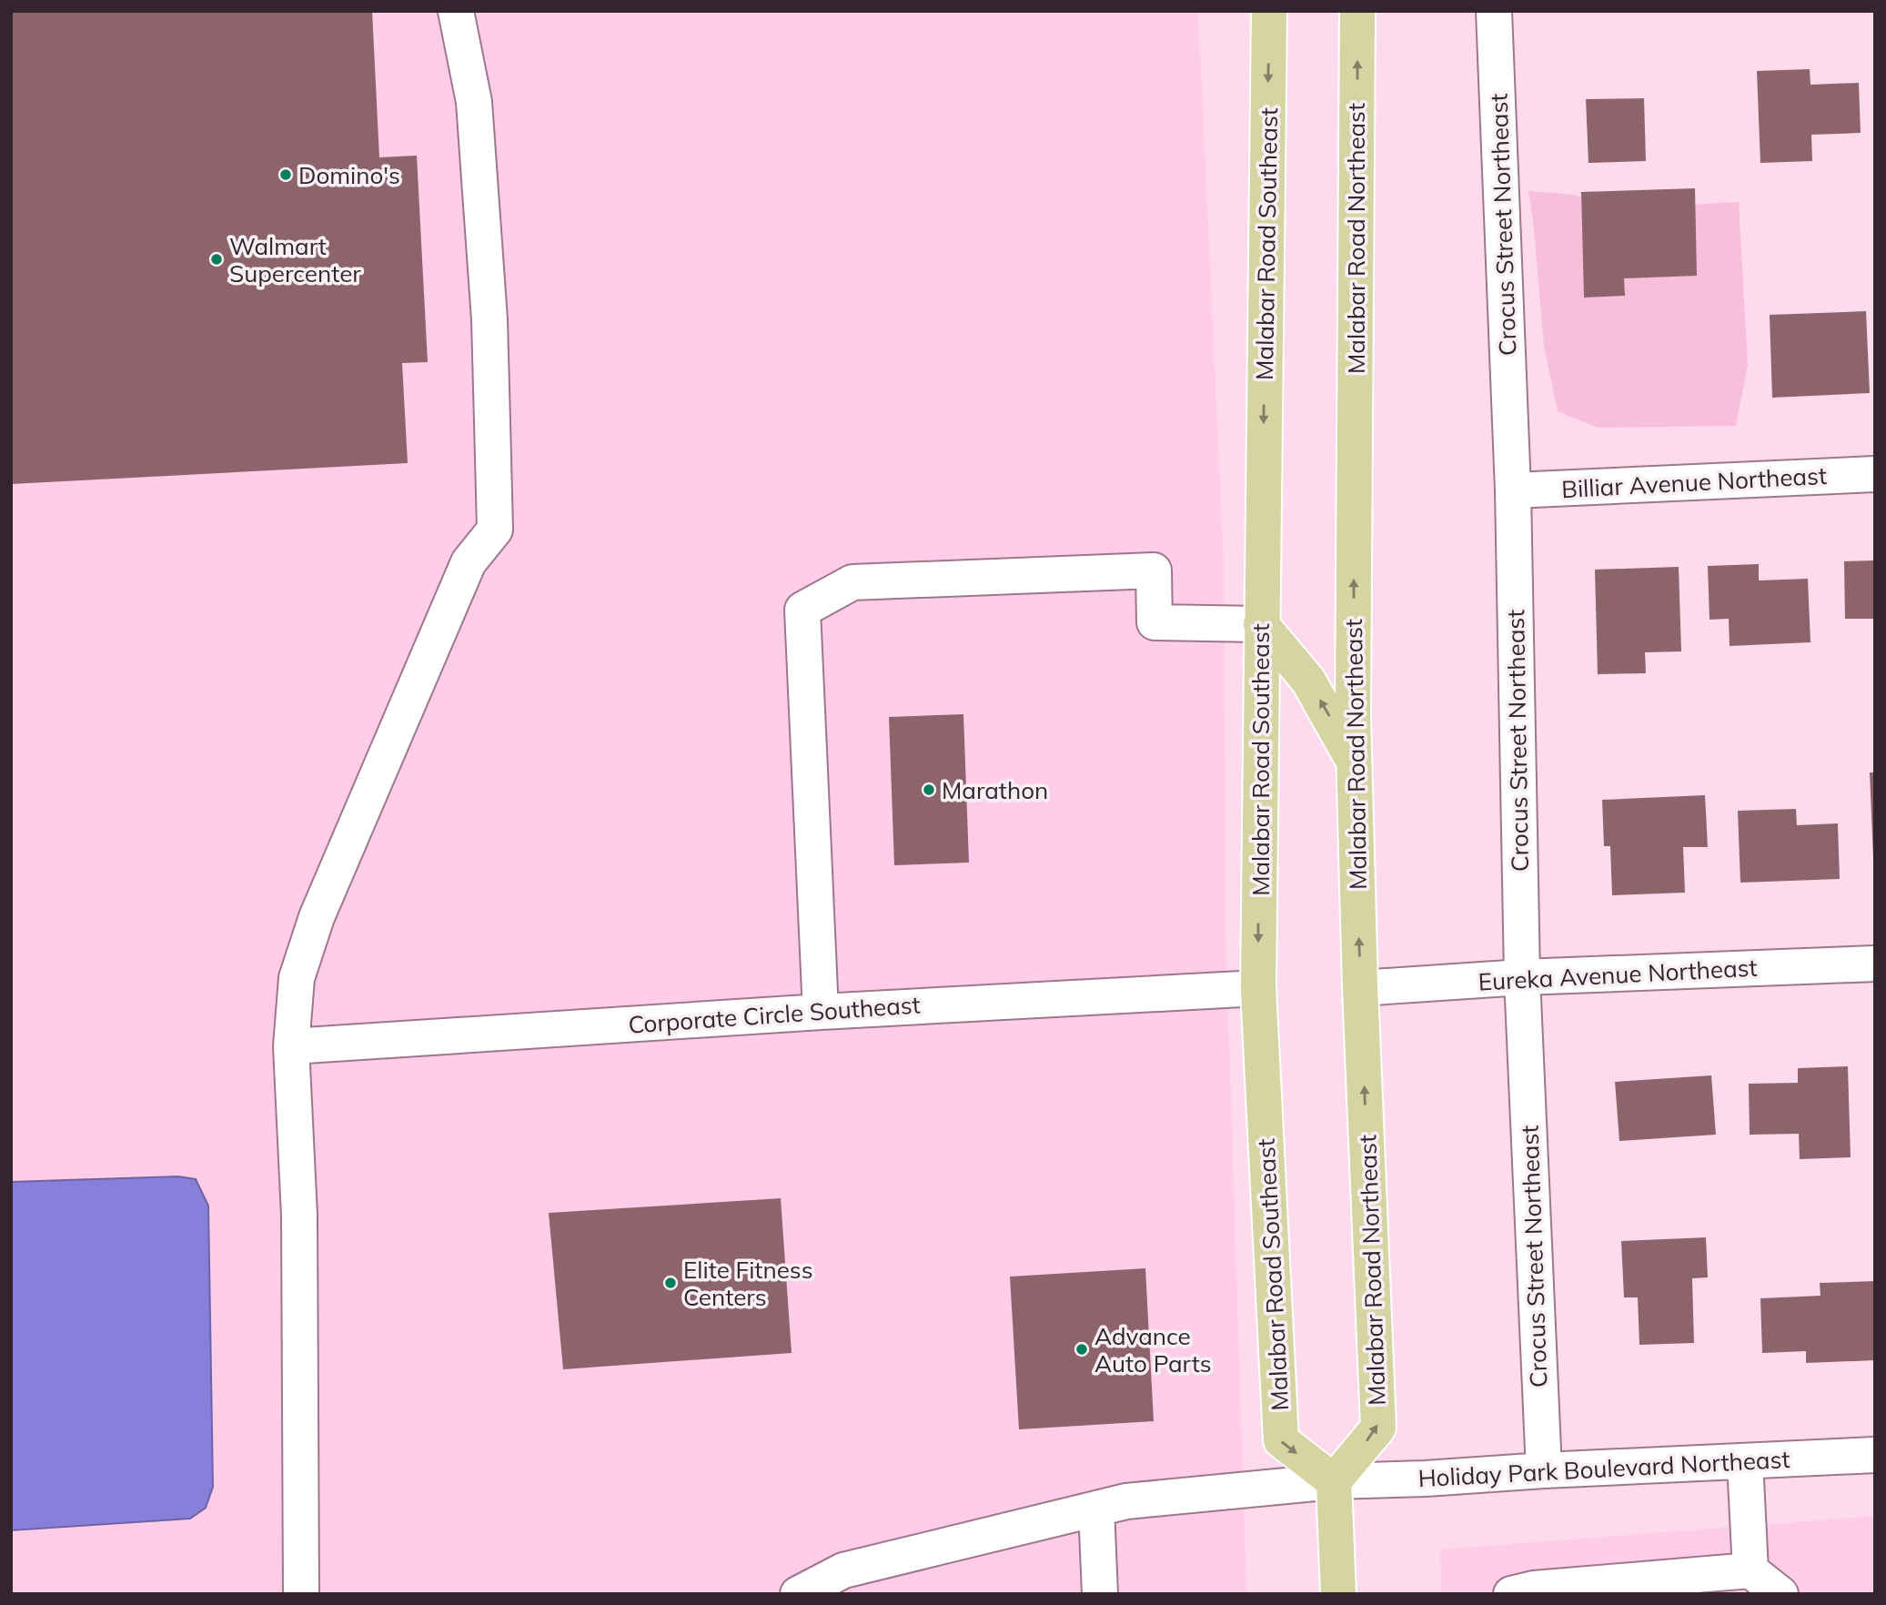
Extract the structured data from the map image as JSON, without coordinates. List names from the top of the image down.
{
  "streets": {
    "main road": ["Malabar Road Northeast", "Malabar Road Southeast"],
    "street": [
      "Crocus Street Northeast",
      "Billiar Avenue Northeast",
      "Eureka Avenue Northeast",
      "Corporate Circle Southeast",
      "Holiday Park Boulevard Northeast"
    ]
  },
  "crossings": [
    ["Crocus Street Northeast", "Billiar Avenue Northeast"],
    ["Crocus Street Northeast", "Eureka Avenue Northeast"],
    ["Crocus Street Northeast", "Holiday Park Boulevard Northeast"],
    ["Malabar Road Northeast", "Malabar Road Southeast"],
    ["Malabar Road Northeast", "Eureka Avenue Northeast"],
    ["Malabar Road Northeast", "Holiday Park Boulevard Northeast"],
    ["Malabar Road Southeast", "Corporate Circle Southeast"],
    ["Malabar Road Southeast", "Holiday Park Boulevard Northeast"]
  ],
  "one_way": ["Malabar Road Northeast", "Malabar Road Southeast"],
  "places": [
    "Domino's",
    "Walmart Supercenter",
    "Marathon",
    "Elite Fitness Centers",
    "Advance Auto Parts"
  ]
}
